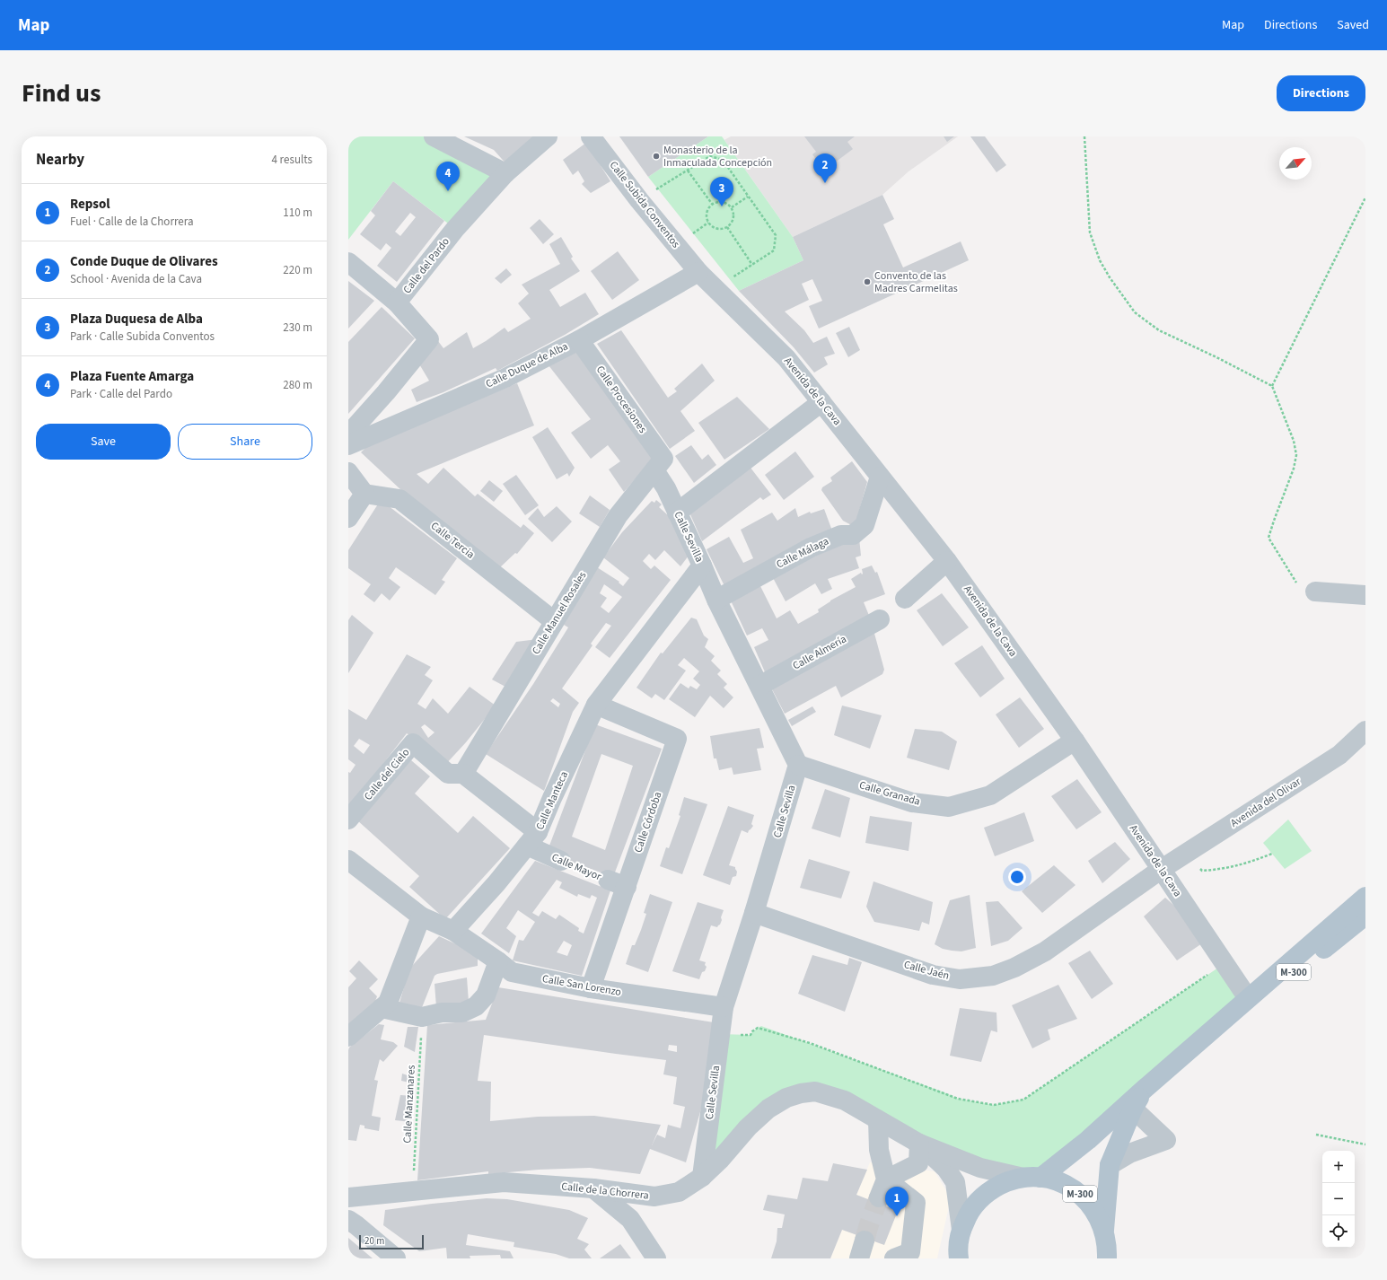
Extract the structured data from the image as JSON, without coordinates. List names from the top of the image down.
{
  "streets": {
    "main road": ["M-300"],
    "street": [
      "Calle Subida Conventos",
      "Calle del Pardo",
      "Calle Duque de Alba",
      "Avenida de la Cava",
      "Calle Procesiones",
      "Calle Sevilla",
      "Calle Tercia",
      "Calle Málaga",
      "Calle Manuel Rosales",
      "Calle Almería",
      "Calle del Cielo",
      "Calle Granada",
      "Calle Manteca",
      "Avenida del Olivar",
      "Calle Córdoba",
      "Calle Mayor",
      "Calle Jaén",
      "Calle San Lorenzo",
      "Calle de la Chorrera"
    ],
    "path": ["Calle Manzanares"]
  },
  "crossings": [
    ["Calle Subida Conventos", "Calle Duque de Alba"],
    ["Calle Subida Conventos", "Avenida de la Cava"],
    ["Calle Duque de Alba", "Avenida de la Cava"],
    ["Calle Duque de Alba", "Calle Procesiones"],
    ["Avenida de la Cava", "Calle Málaga"],
    ["Avenida de la Cava", "Calle Granada"],
    ["Avenida de la Cava", "Avenida del Olivar"],
    ["Avenida de la Cava", "Calle Jaén"],
    ["Avenida de la Cava", "M-300"],
    ["Calle Procesiones", "Calle Sevilla"],
    ["Calle Procesiones", "Calle Manuel Rosales"],
    ["Calle Sevilla", "Calle Málaga"],
    ["Calle Sevilla", "Calle Manuel Rosales"],
    ["Calle Sevilla", "Calle Almería"],
    ["Calle Sevilla", "Calle Granada"],
    ["Calle Sevilla", "Calle Manteca"],
    ["Calle Sevilla", "Calle Jaén"],
    ["Calle Sevilla", "Calle San Lorenzo"],
    ["Calle Sevilla", "Calle de la Chorrera"],
    ["Calle Tercia", "Calle Manuel Rosales"],
    ["Calle Manuel Rosales", "Calle del Cielo"],
    ["Calle Manuel Rosales", "Calle Mayor"],
    ["Calle del Cielo", "Calle Mayor"],
    ["Calle Manteca", "Calle Córdoba"],
    ["Calle Manteca", "Calle Mayor"],
    ["Calle Manteca", "Calle San Lorenzo"],
    ["Avenida del Olivar", "Calle Jaén"],
    ["Calle Córdoba", "Calle Mayor"],
    ["Calle Córdoba", "Calle San Lorenzo"],
    ["Calle Manzanares", "Calle de la Chorrera"]
  ],
  "places": ["Monasterio de la Inmaculada Concepción", "Convento de las Madres Carmelitas"],
  "scale_bar": "20 m",
  "north": "top right",
  "page": {
    "header": "Map",
    "nav": ["Map", "Directions", "Saved"],
    "title": "Find us",
    "buttons": [
      "Directions",
      ["Save", "Share"]
    ],
    "heading": ["Nearby", "4 results"],
    "pins": [
      "2",
      "4",
      "3",
      "1"
    ],
    "list": [
      {
        "mark": "1",
        "name": "Repsol",
        "note": "Fuel · Calle de la Chorrera",
        "value": "110 m"
      },
      {
        "mark": "2",
        "name": "Conde Duque de Olivares",
        "note": "School · Avenida de la Cava",
        "value": "220 m"
      },
      {
        "mark": "3",
        "name": "Plaza Duquesa de Alba",
        "note": "Park · Calle Subida Conventos",
        "value": "230 m"
      },
      {
        "mark": "4",
        "name": "Plaza Fuente Amarga",
        "note": "Park · Calle del Pardo",
        "value": "280 m"
      }
    ],
    "map_buttons": ["+", "−"],
    "scale": "20 m"
  }
}
